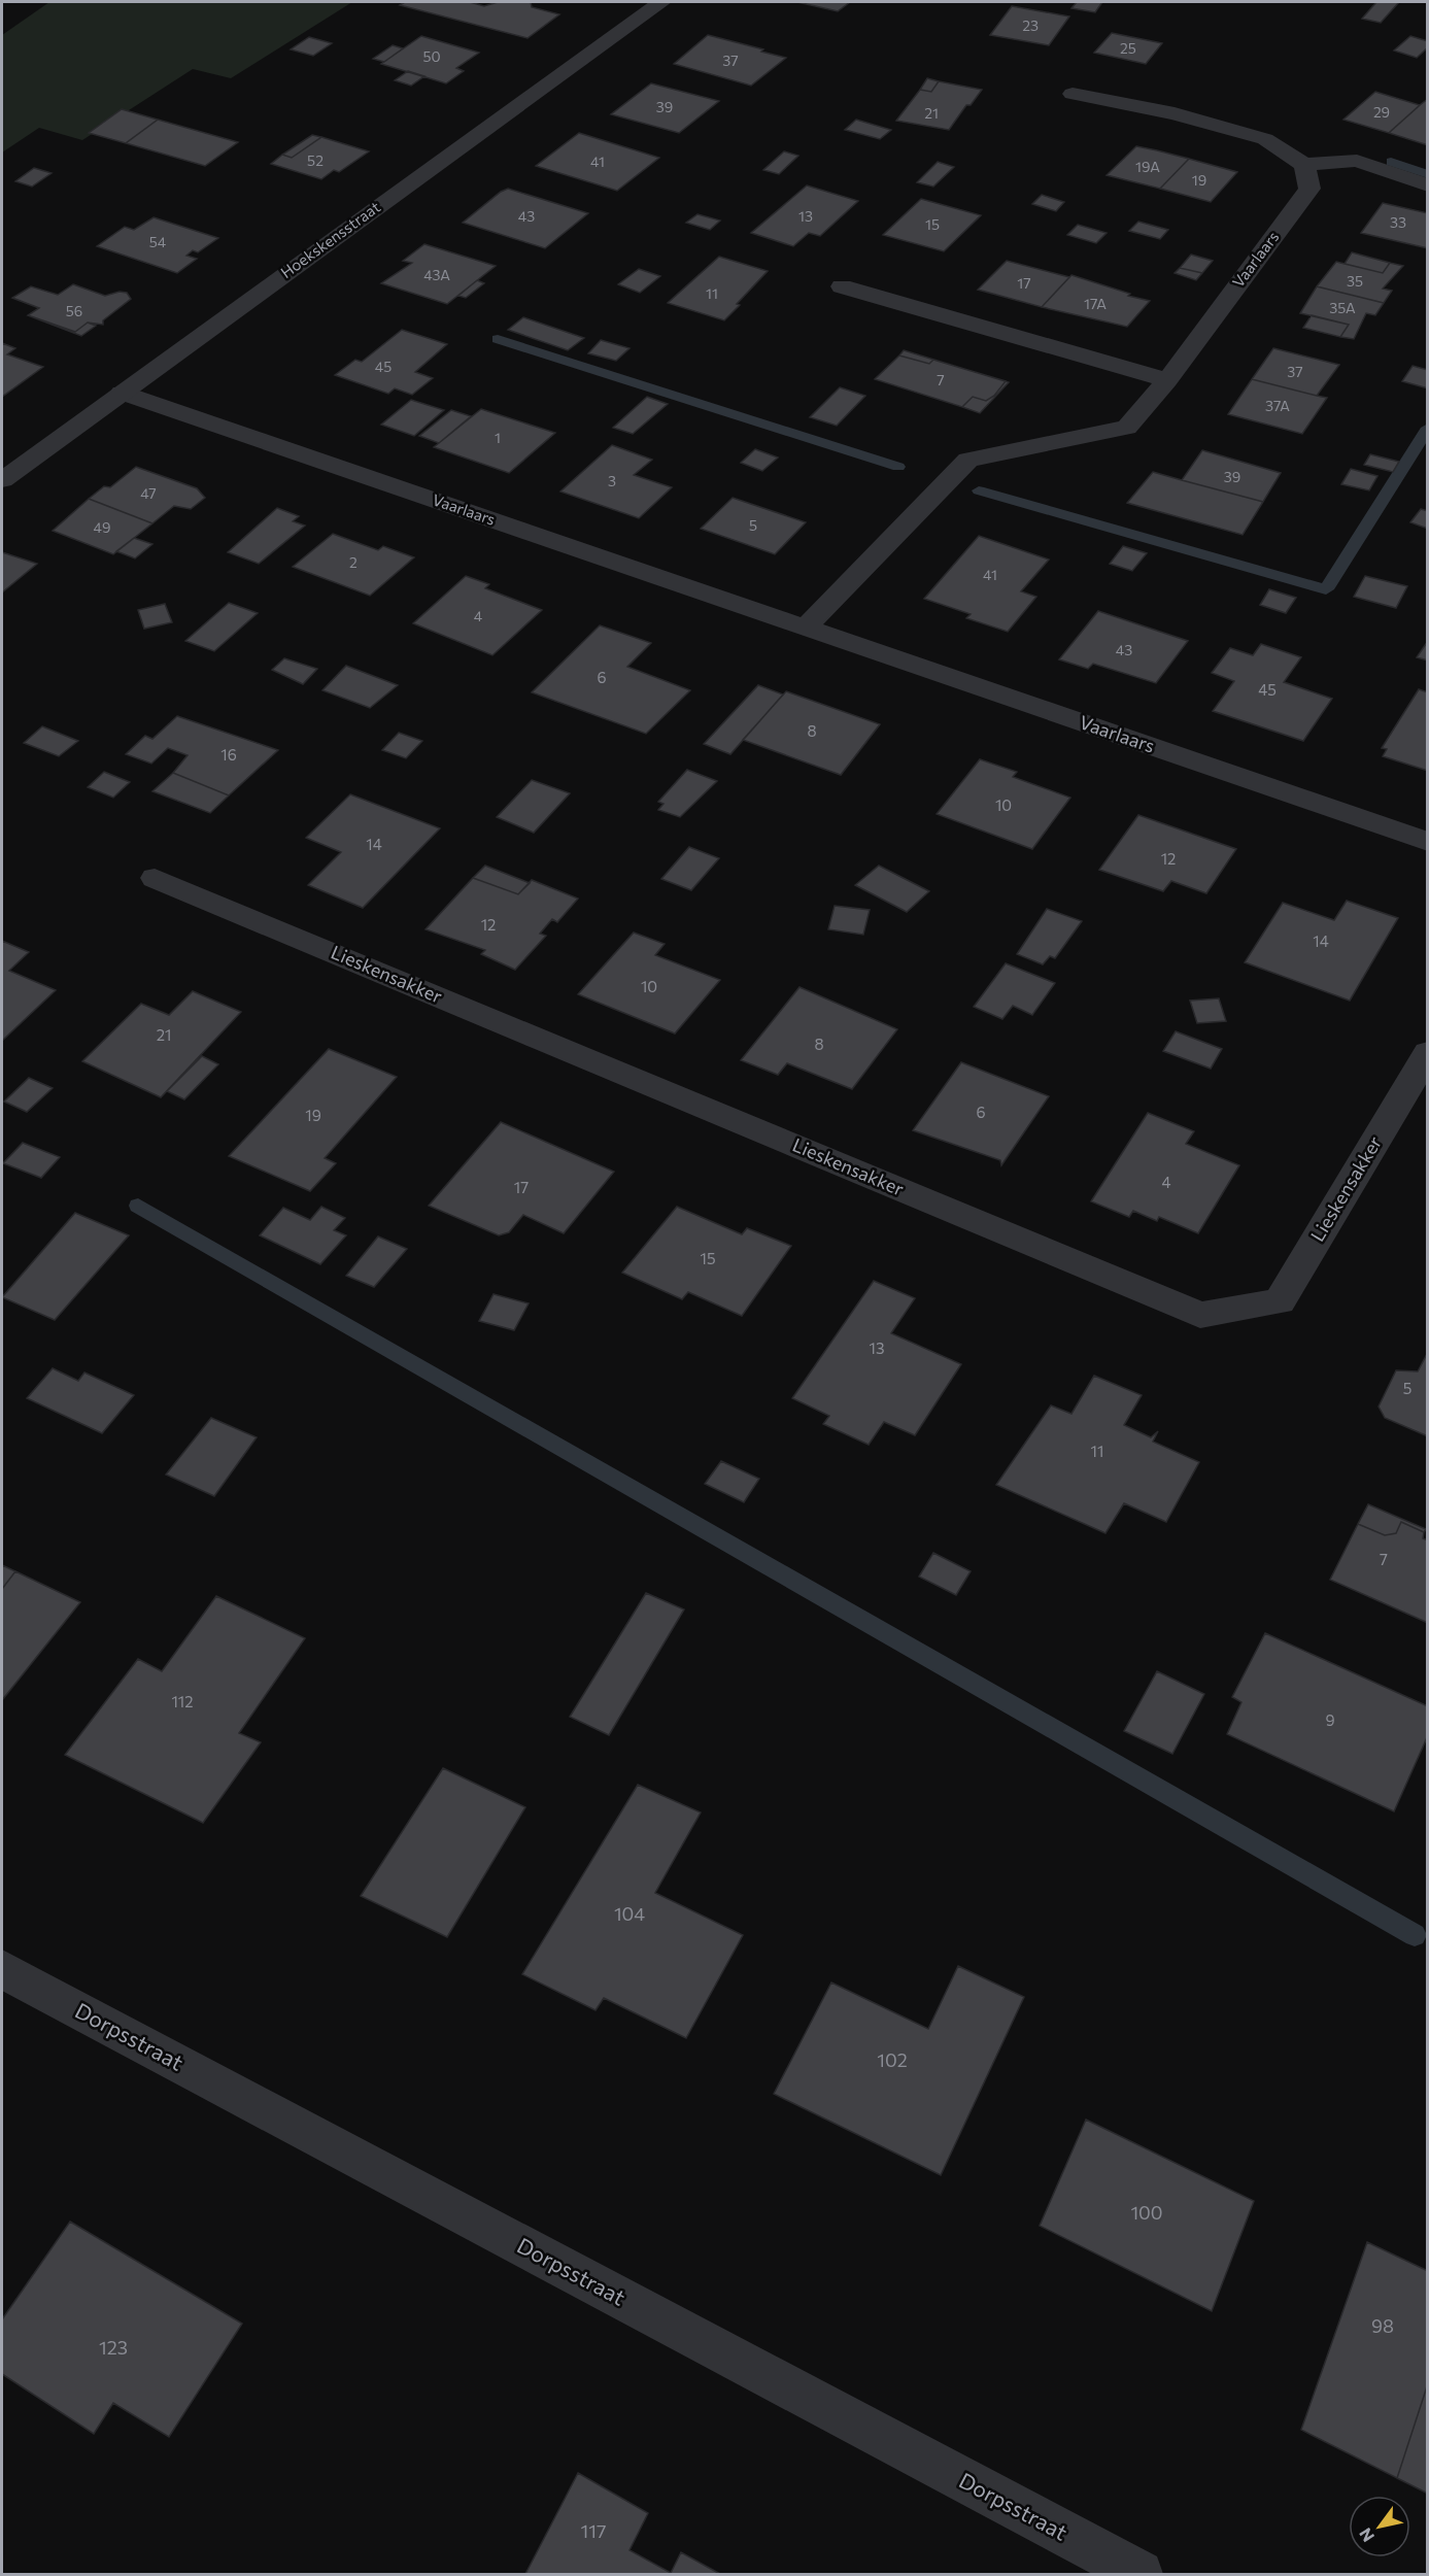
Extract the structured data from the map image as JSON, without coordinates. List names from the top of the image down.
{
  "streets": {
    "street": [
      "Hoekskensstraat",
      "Vaarlaars",
      "Lieskensakker",
      "Dorpsstraat"
    ]
  },
  "crossings": [
    ["Hoekskensstraat", "Vaarlaars"]
  ],
  "house_numbers": [
    "23",
    "25",
    "50",
    "37",
    "39",
    "29",
    "21",
    "52",
    "41",
    "19A",
    "19",
    "43",
    "13",
    "33",
    "15",
    "54",
    "43A",
    "35",
    "17",
    "11",
    "17A",
    "35A",
    "56",
    "45",
    "37",
    "7",
    "37A",
    "1",
    "39",
    "3",
    "47",
    "5",
    "49",
    "2",
    "41",
    "4",
    "43",
    "6",
    "45",
    "8",
    "16",
    "10",
    "14",
    "12",
    "12",
    "14",
    "10",
    "21",
    "8",
    "6",
    "19",
    "4",
    "17",
    "15",
    "13",
    "5",
    "11",
    "7",
    "112",
    "9",
    "104",
    "102",
    "100",
    "98",
    "123",
    "117"
  ],
  "north": "bottom left"
}
